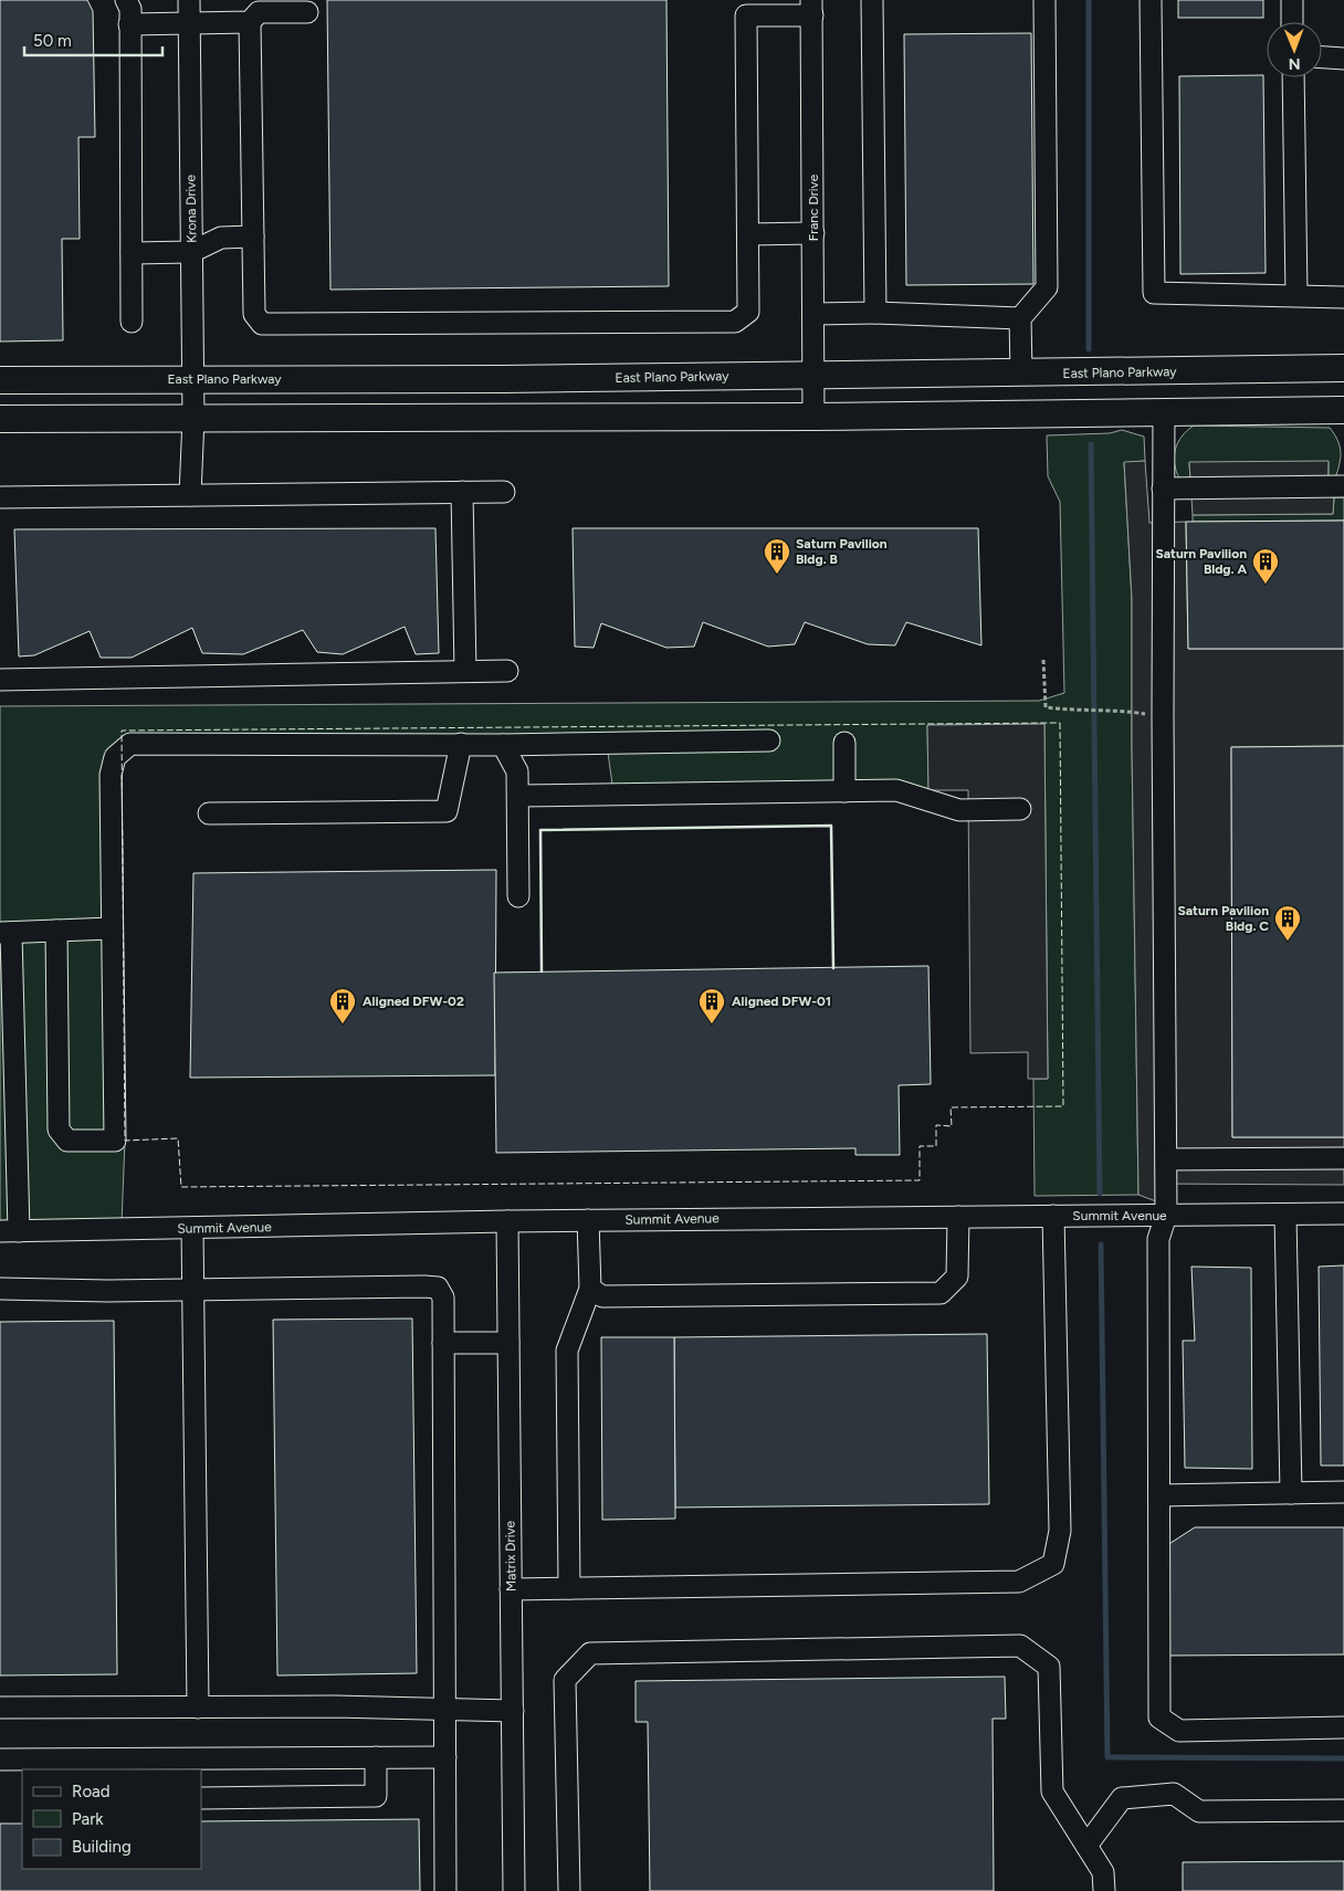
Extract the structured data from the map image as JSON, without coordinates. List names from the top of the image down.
{
  "streets": {
    "main road": ["East Plano Parkway"],
    "street": [
      "Franc Drive",
      "Krona Drive",
      "Summit Avenue",
      "Matrix Drive"
    ]
  },
  "crossings": [
    ["Franc Drive", "East Plano Parkway"],
    ["Krona Drive", "East Plano Parkway"],
    ["Summit Avenue", "Matrix Drive"]
  ],
  "places": {
    "building": [
      "Saturn Pavilion Bldg. B",
      "Saturn Pavilion Bldg. A",
      "Saturn Pavilion Bldg. C",
      "Aligned DFW-02",
      "Aligned DFW-01"
    ]
  },
  "legend": ["Road", "Park", "Building"],
  "scale_bar": "50 m",
  "north": "bottom"
}
